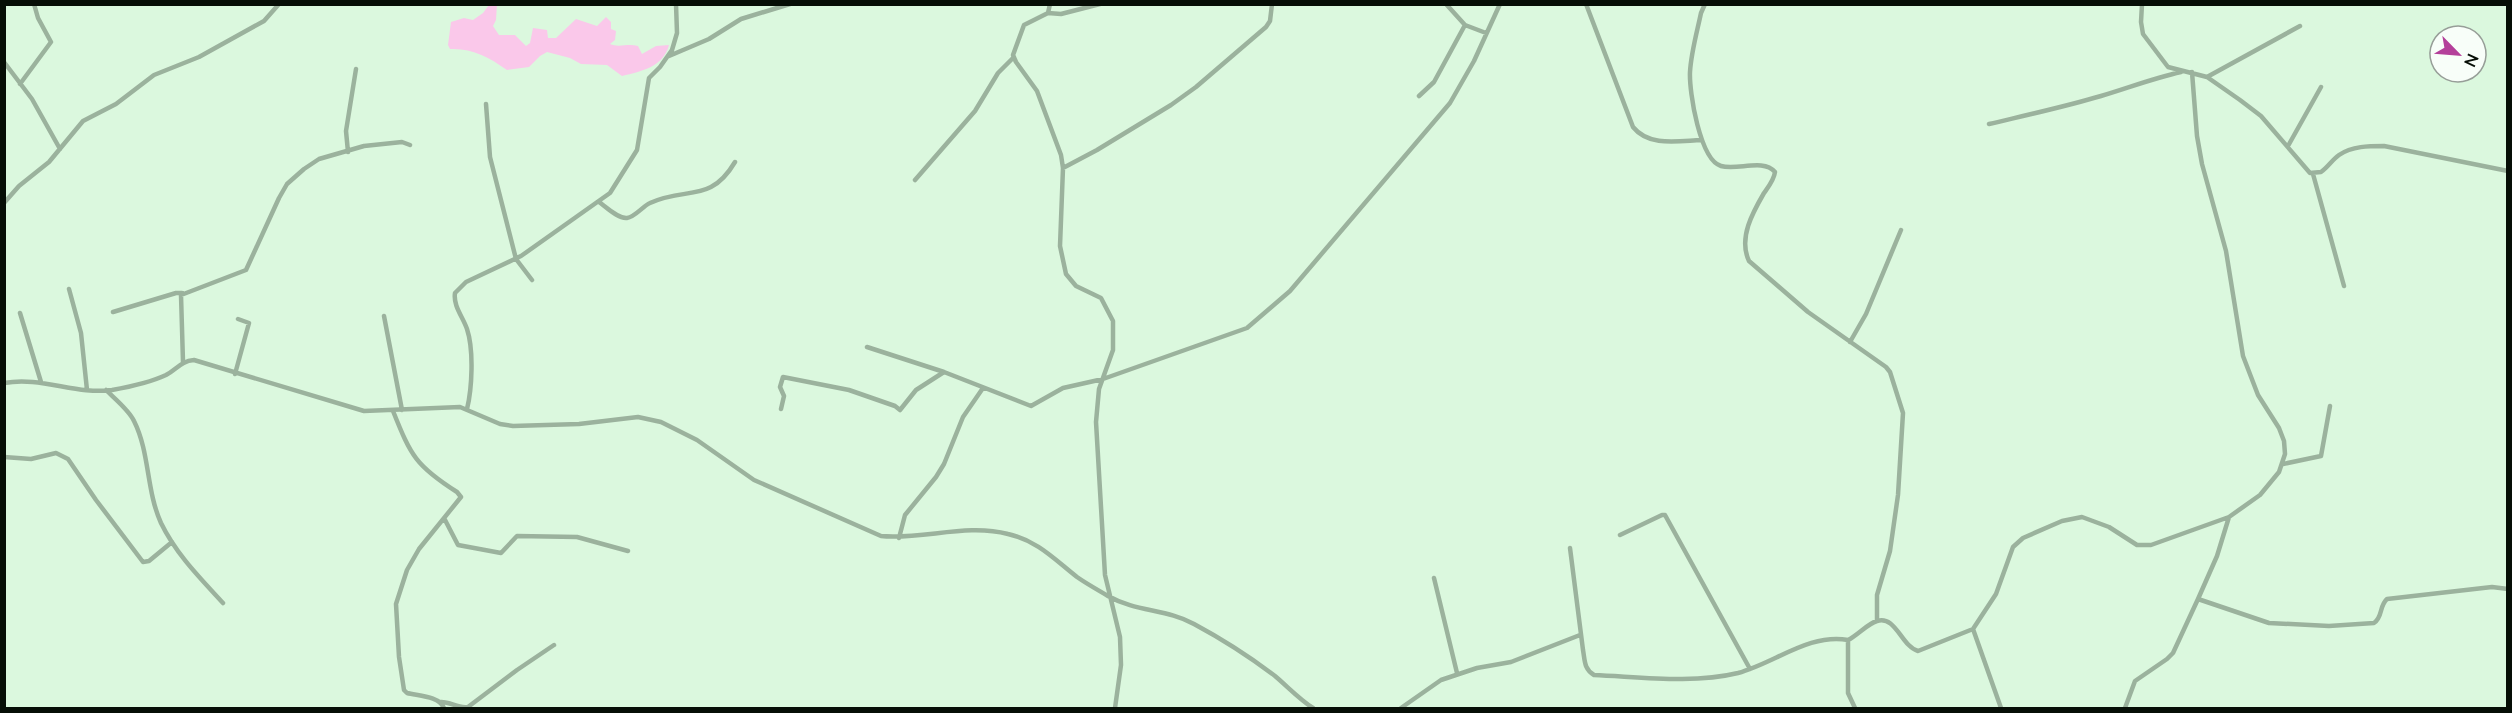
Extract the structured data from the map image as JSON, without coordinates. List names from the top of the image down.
{
  "north": "bottom right"
}
